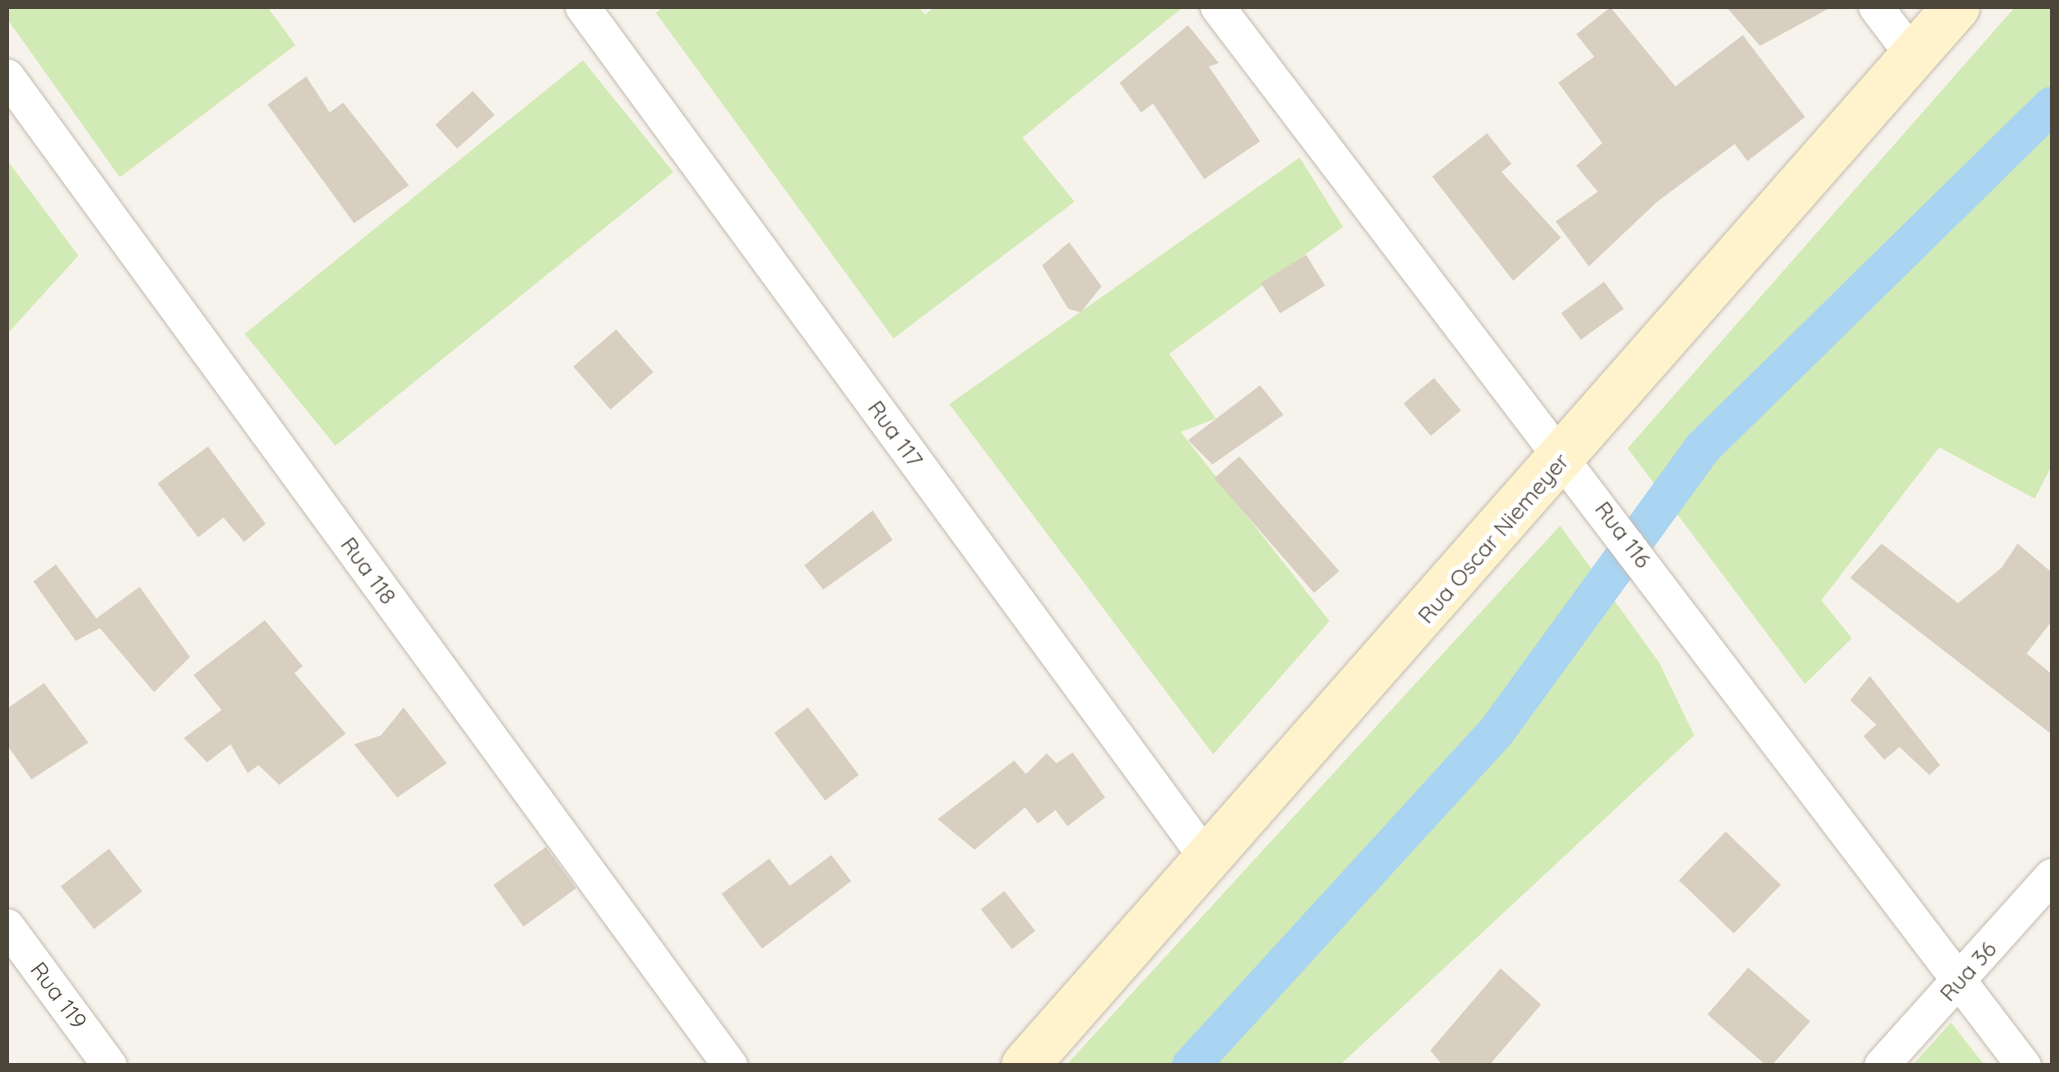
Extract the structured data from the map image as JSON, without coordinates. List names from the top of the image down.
{
  "streets": {
    "street": [
      "Rua 117",
      "Rua 116",
      "Rua Oscar Niemeyer",
      "Rua 118",
      "Rua 36",
      "Rua 119"
    ]
  },
  "crossings": [
    ["Rua 117", "Rua Oscar Niemeyer"],
    ["Rua 116", "Rua Oscar Niemeyer"],
    ["Rua 116", "Rua 36"]
  ]
}
